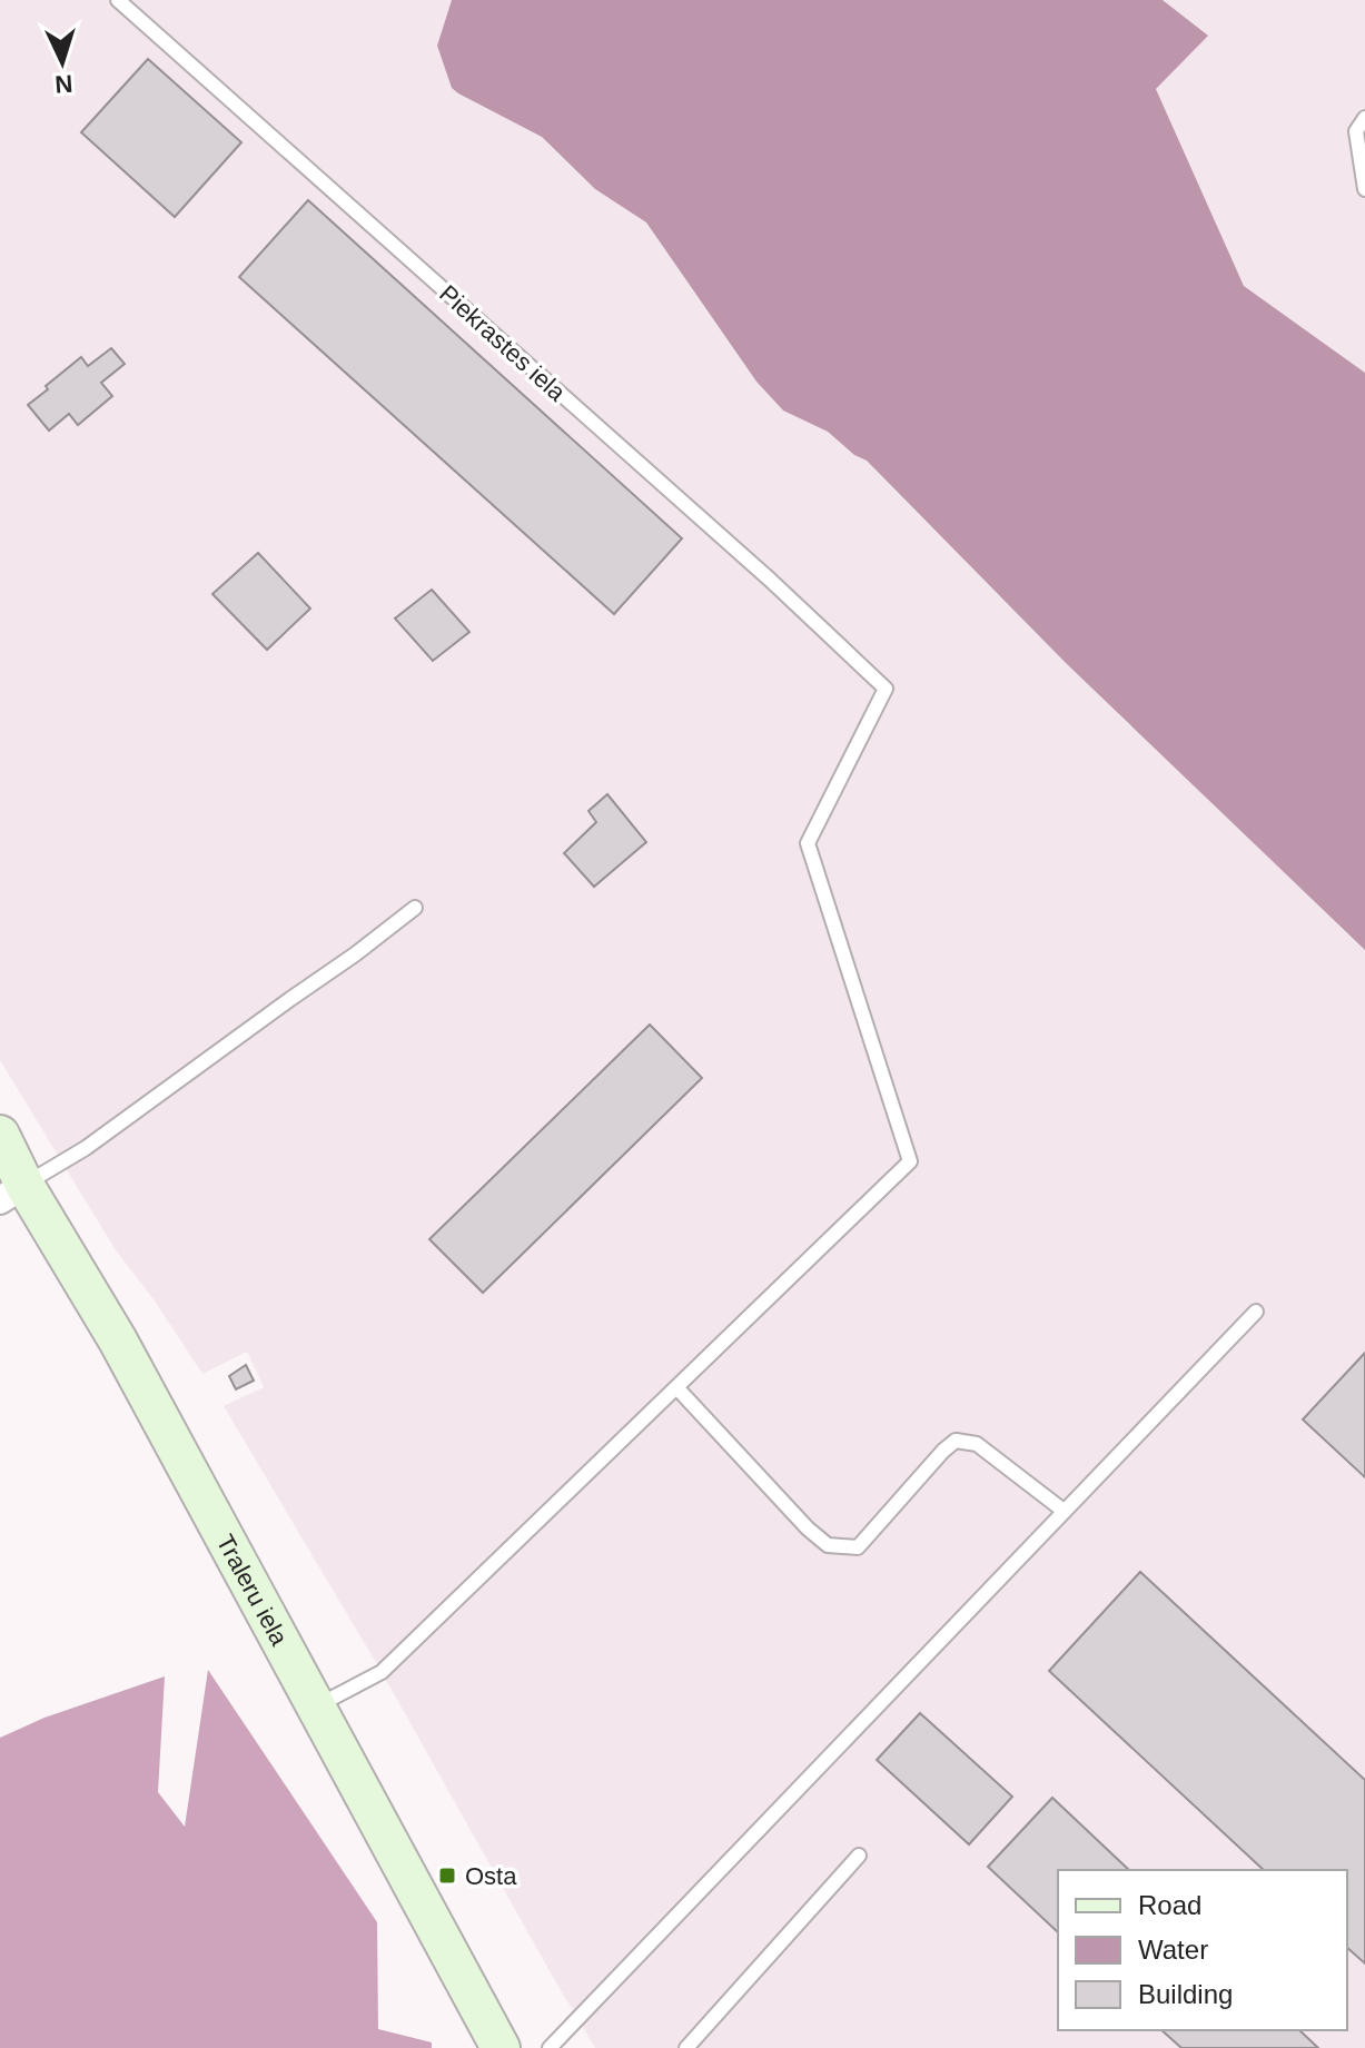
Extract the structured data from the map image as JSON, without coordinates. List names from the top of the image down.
{
  "streets": {
    "main road": ["Traleru iela"],
    "lane": ["Piekrastes iela"]
  },
  "places": {
    "transit": ["Osta"]
  },
  "legend": ["Road", "Water", "Building"],
  "north": "bottom"
}
